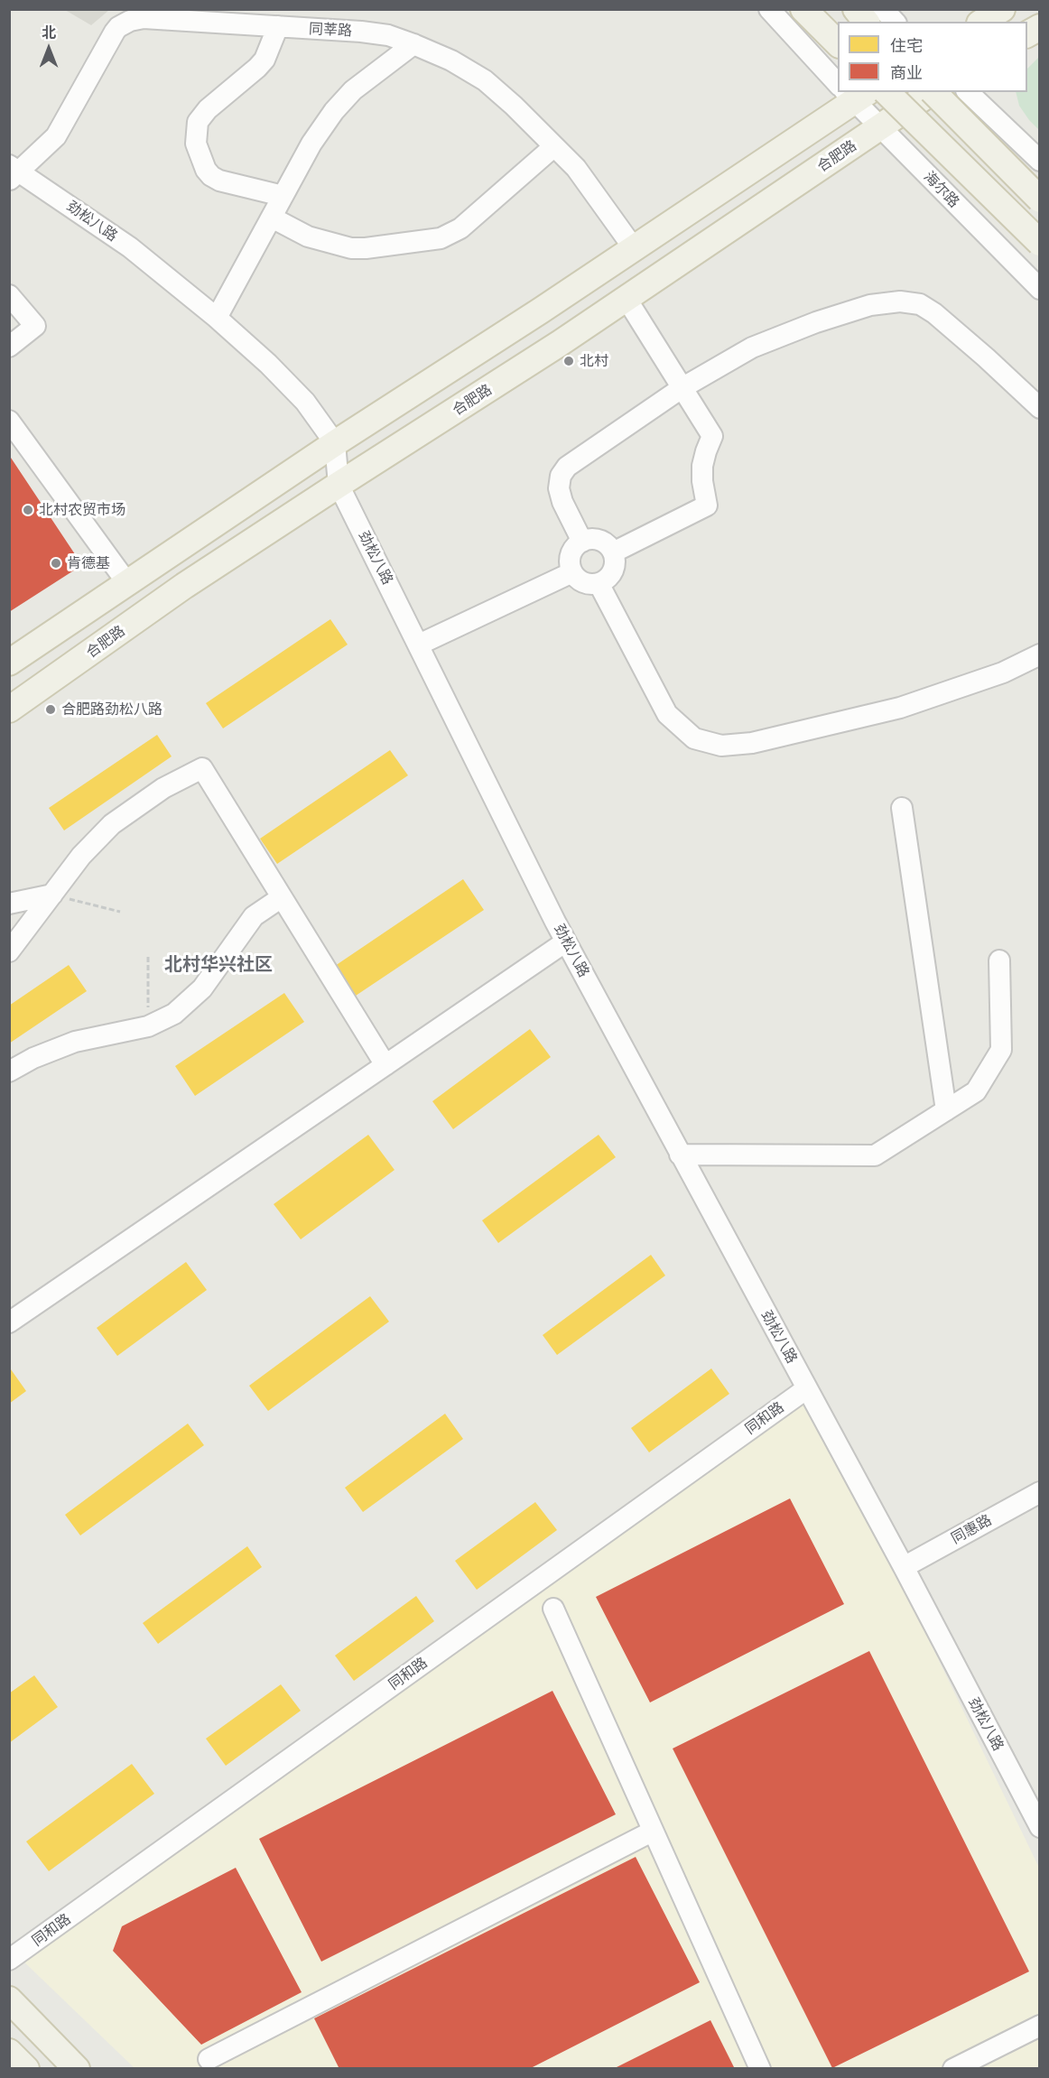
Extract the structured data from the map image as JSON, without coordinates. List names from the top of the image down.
{
  "streets": {
    "main road": ["合肥路", "海尔路"],
    "street": [
      "同莘路",
      "劲松八路",
      "同和路",
      "同惠路"
    ]
  },
  "crossings": [
    ["同莘路", "劲松八路"],
    ["合肥路", "海尔路"],
    ["合肥路", "劲松八路"],
    ["劲松八路", "同和路"],
    ["劲松八路", "同惠路"]
  ],
  "districts": ["北村华兴社区"],
  "places": [
    "北村",
    "北村农贸市场",
    "肯德基",
    "合肥路劲松八路"
  ],
  "legend": ["住宅", "商业"],
  "north": "top"
}
